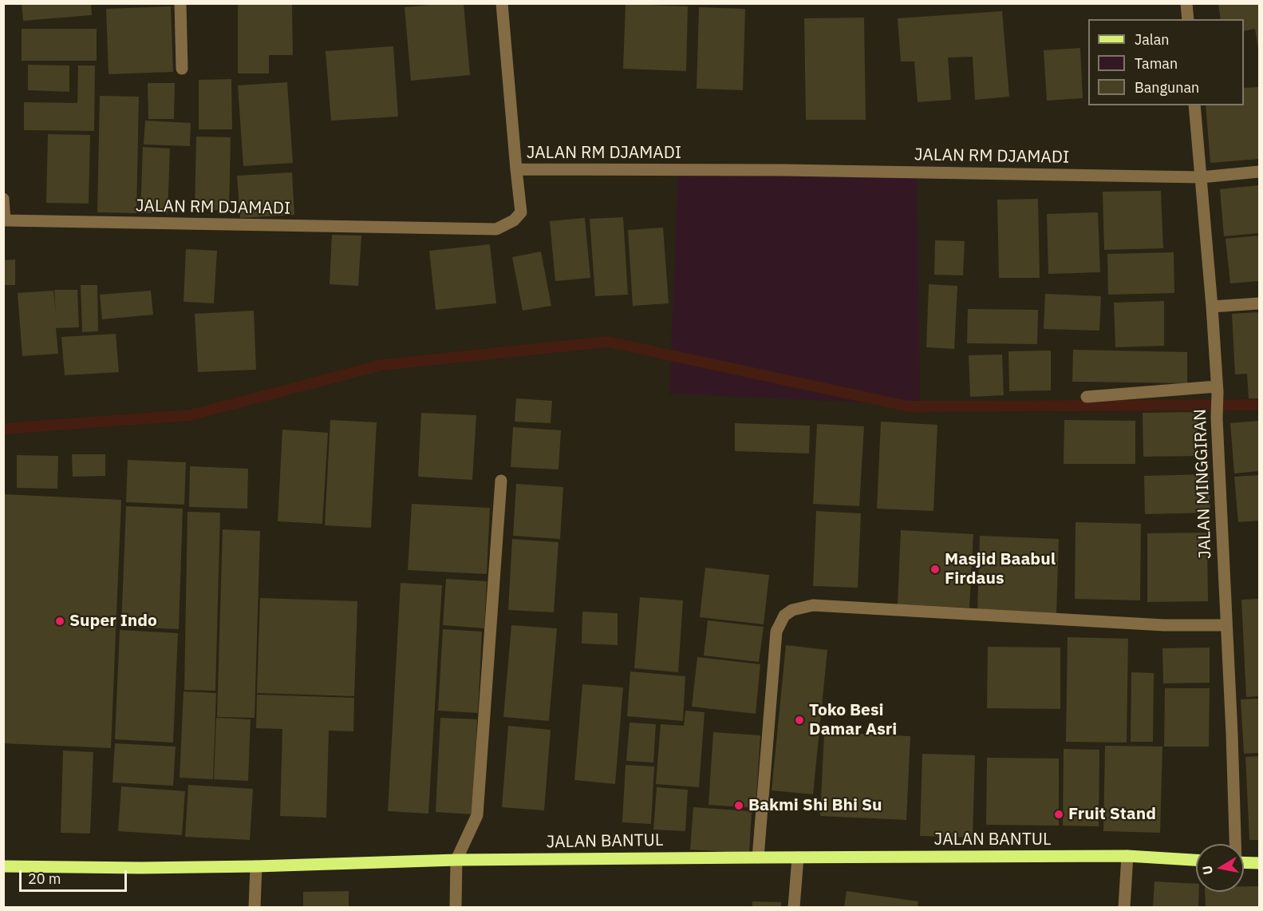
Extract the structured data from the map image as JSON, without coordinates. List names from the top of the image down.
{
  "streets": {
    "main road": ["JALAN BANTUL"],
    "street": ["JALAN RM DJAMADI", "JALAN MINGGIRAN"]
  },
  "crossings": [
    ["JALAN RM DJAMADI", "JALAN MINGGIRAN"]
  ],
  "places": [
    "Masjid Baabul Firdaus",
    "Super Indo",
    "Toko Besi Damar Asri",
    "Bakmi Shi Bhi Su",
    "Fruit Stand"
  ],
  "legend": ["Jalan", "Taman", "Bangunan"],
  "scale_bar": "20 m",
  "north": "left"
}
